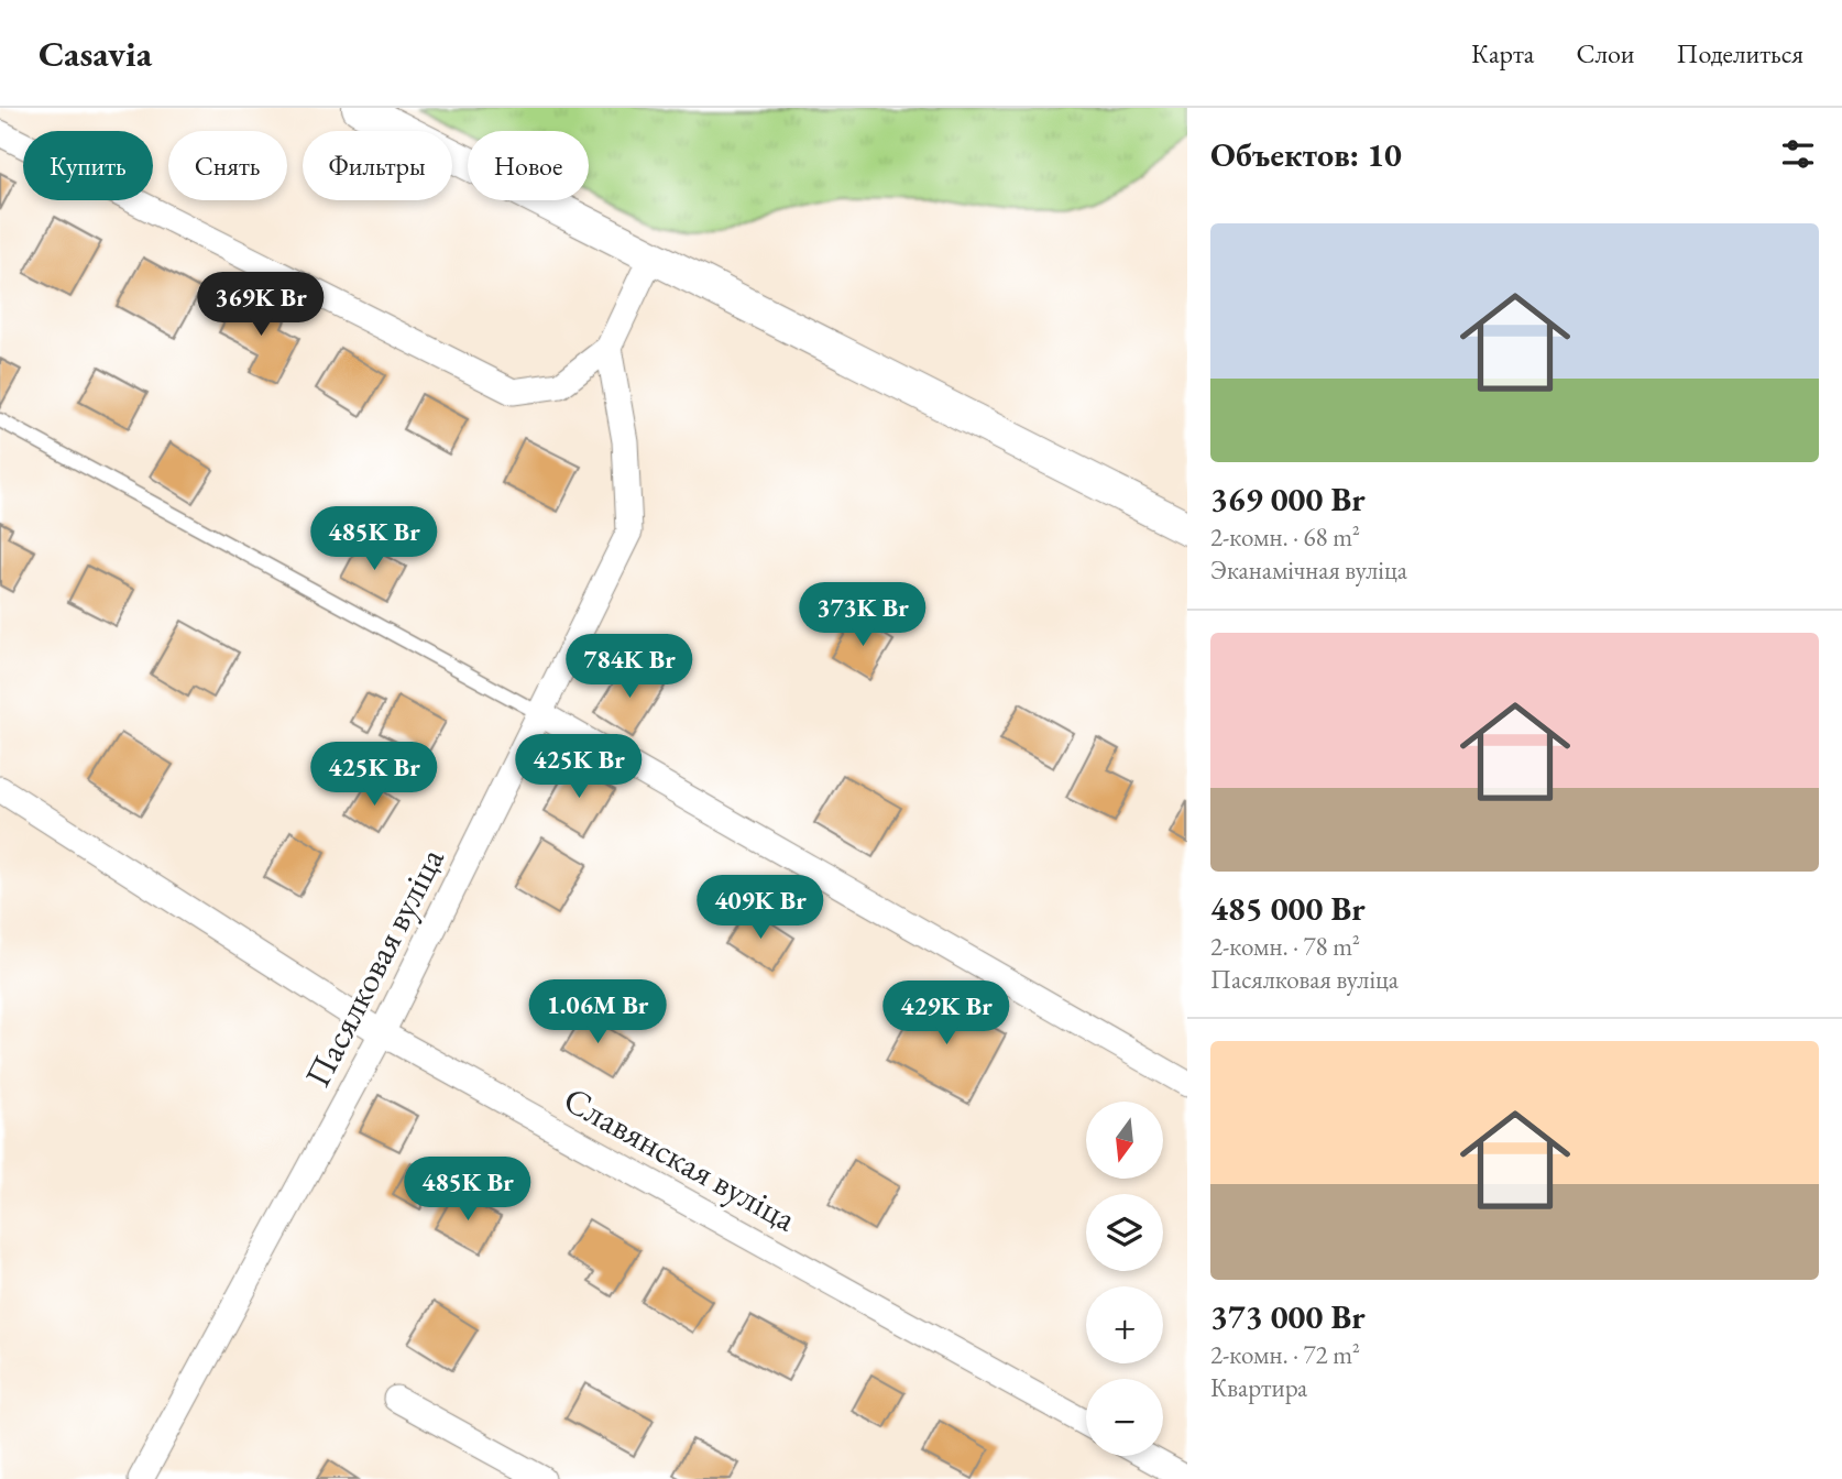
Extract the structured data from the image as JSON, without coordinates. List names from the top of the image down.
{
  "streets": {
    "street": ["Пасялковая вуліца", "Славянская вуліца"]
  },
  "crossings": [
    ["Пасялковая вуліца", "Славянская вуліца"]
  ],
  "north": "bottom",
  "page": {
    "header": "Casavia",
    "nav": ["Карта", "Слои", "Поделиться"],
    "heading": "Объектов: 10",
    "chip": [
      "Купить",
      "Снять",
      "Фильтры",
      "Новое"
    ],
    "list": [
      {
        "name": "369 000 Br",
        "note": "2-комн. · 68 m² · Эканамічная вуліца"
      },
      {
        "name": "485 000 Br",
        "note": "2-комн. · 78 m² · Пасялковая вуліца"
      },
      {
        "name": "373 000 Br",
        "note": "2-комн. · 72 m² · Квартира"
      }
    ],
    "price": [
      "369K Br",
      "485K Br",
      "373K Br",
      "784K Br",
      "425K Br",
      "425K Br",
      "409K Br",
      "1.06M Br",
      "429K Br",
      "485K Br"
    ],
    "map_buttons": ["+", "−"]
  }
}
